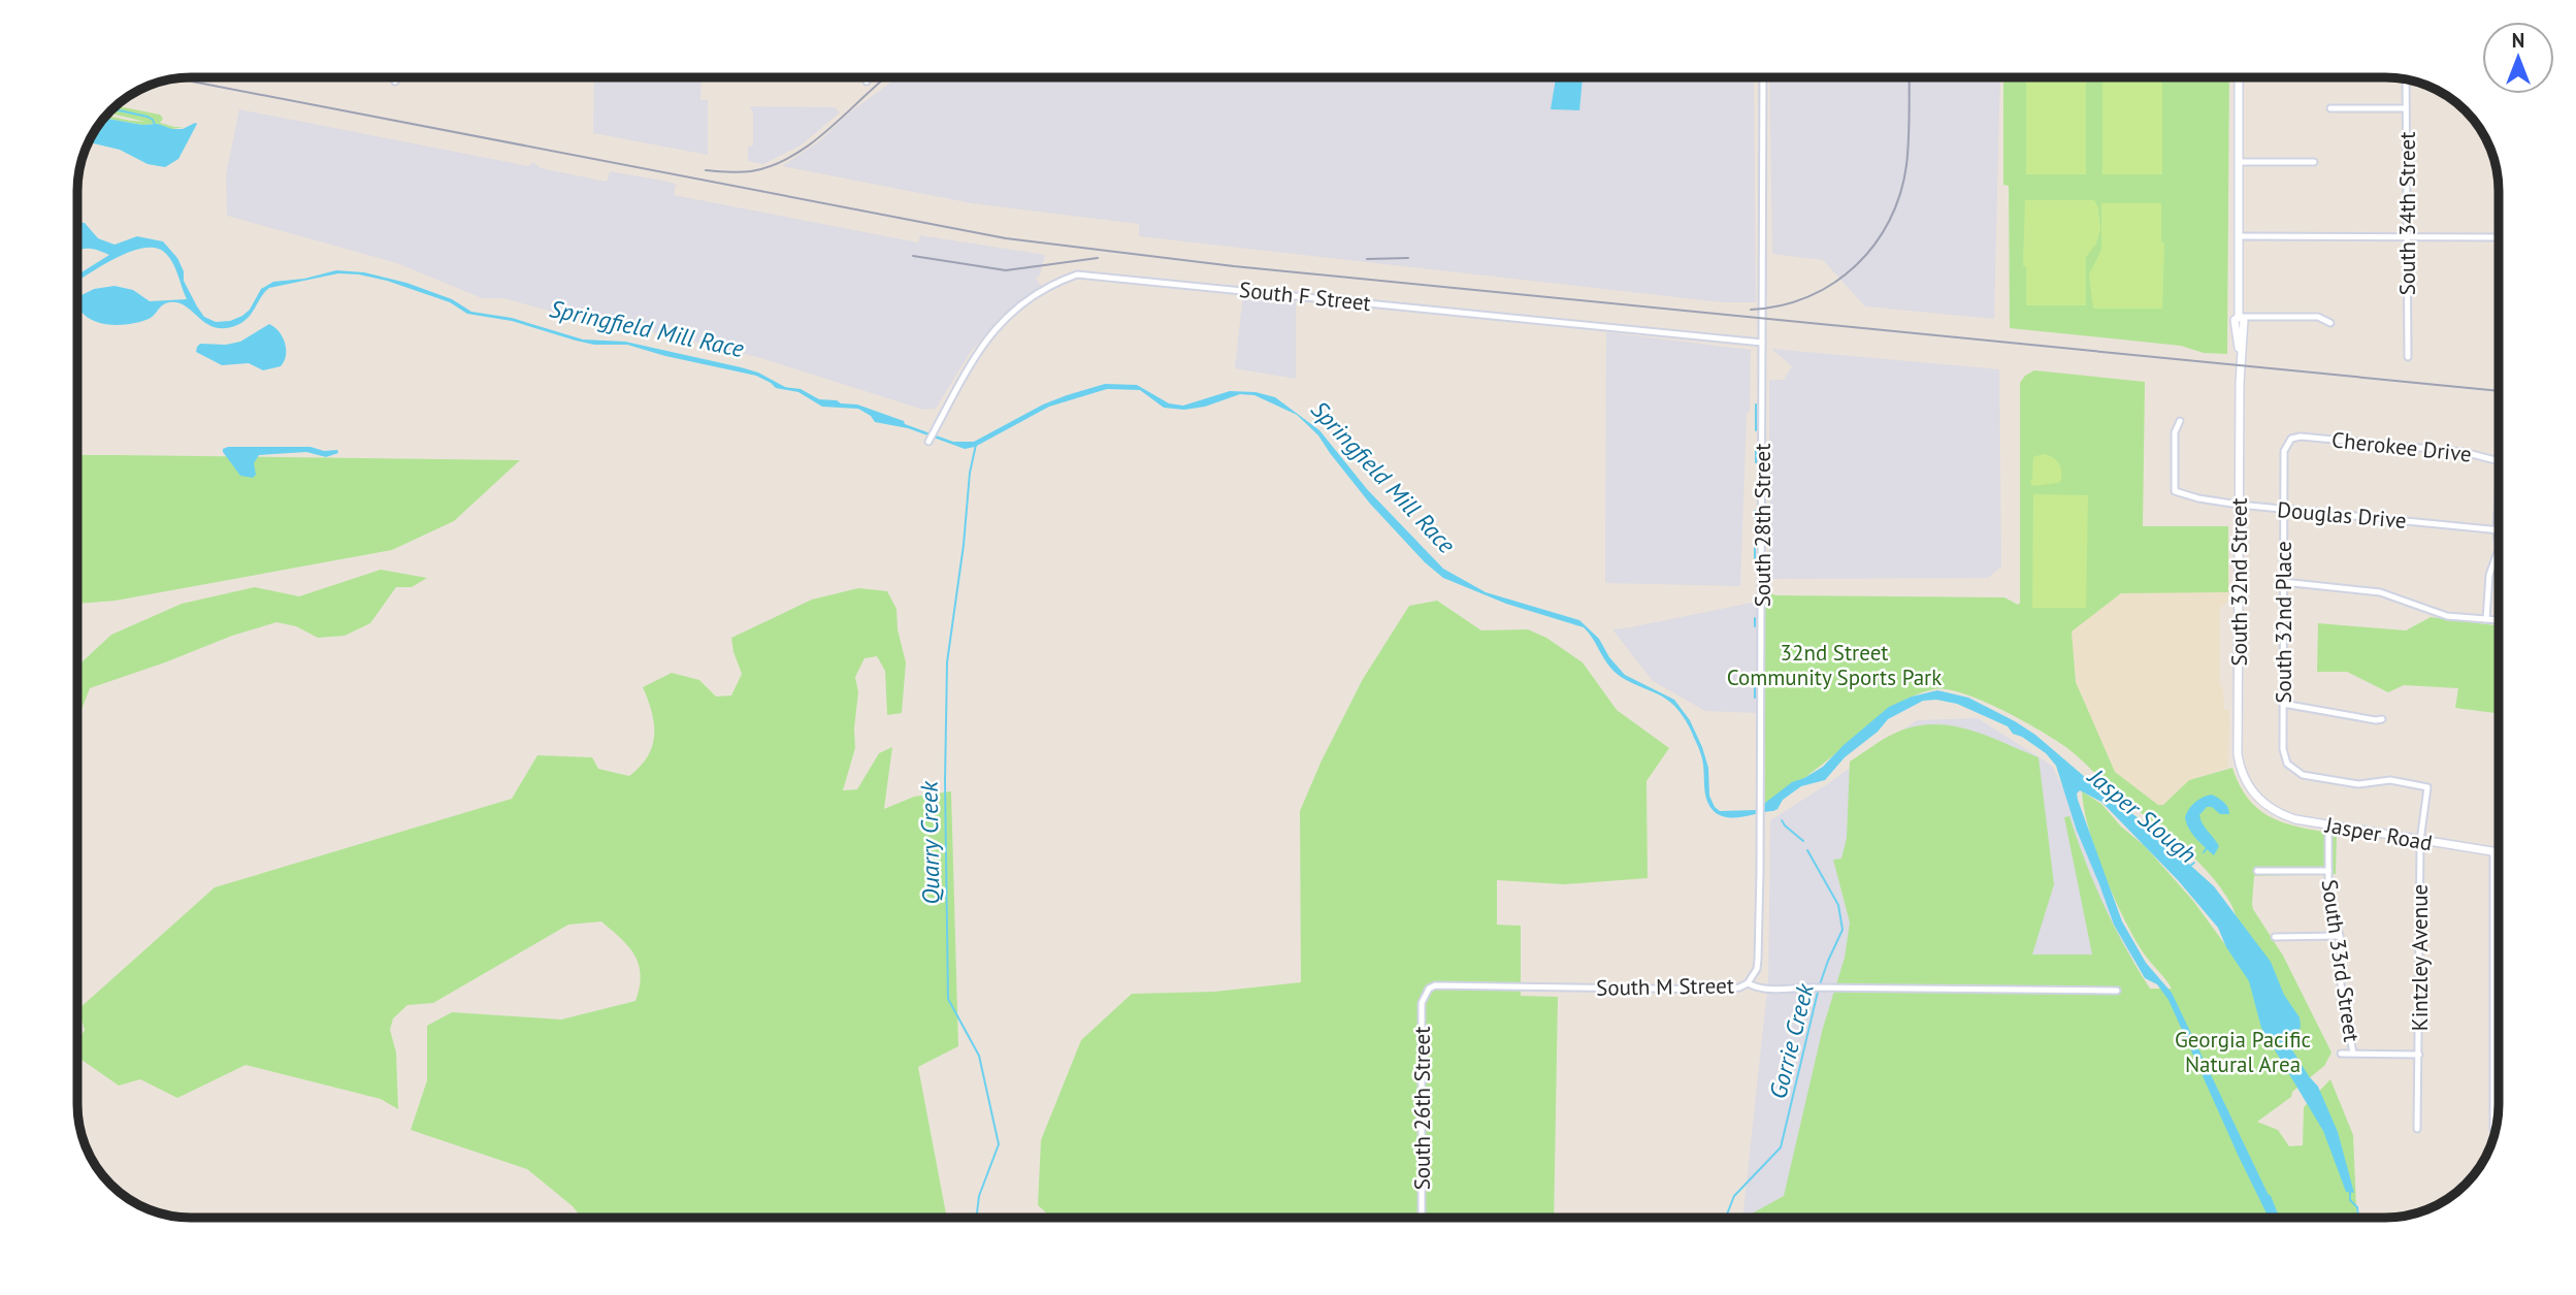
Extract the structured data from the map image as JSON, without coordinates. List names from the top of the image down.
{
  "streets": {
    "street": [
      "South 34th Street",
      "South F Street",
      "Cherokee Drive",
      "Douglas Drive",
      "South 28th Street",
      "South 32nd Street",
      "South 32nd Place",
      "Jasper Road",
      "Kintzley Avenue",
      "South 33rd Street",
      "South M Street",
      "South 26th Street"
    ]
  },
  "crossings": [
    ["South F Street", "South 28th Street"],
    ["Cherokee Drive", "South 32nd Place"],
    ["Douglas Drive", "South 32nd Street"],
    ["Douglas Drive", "South 32nd Place"],
    ["South 28th Street", "South M Street"],
    ["South 32nd Street", "Jasper Road"],
    ["South 32nd Place", "Kintzley Avenue"],
    ["Jasper Road", "Kintzley Avenue"],
    ["Jasper Road", "South 33rd Street"],
    ["South M Street", "South 26th Street"]
  ],
  "water": [
    "Springfield Mill Race",
    "Jasper Slough",
    "Quarry Creek",
    "Gorrie Creek"
  ],
  "parks": ["32nd Street Community Sports Park", "Georgia Pacific Natural Area"],
  "north": "top"
}
